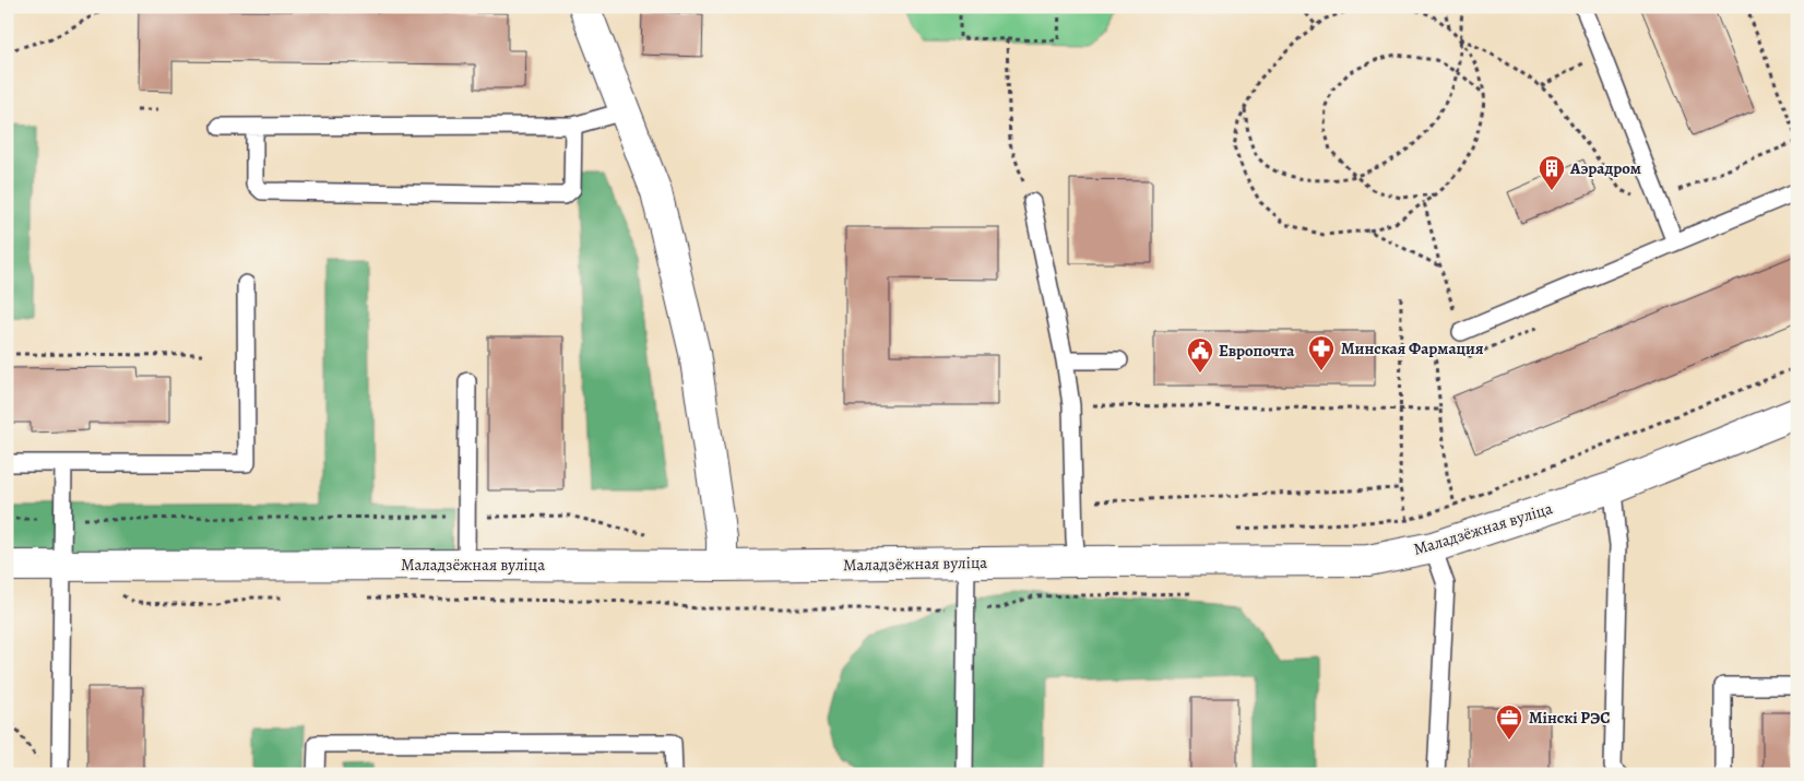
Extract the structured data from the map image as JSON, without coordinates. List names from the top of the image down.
{
  "streets": {
    "street": ["Маладзёжная вуліца"]
  },
  "places": {
    "building": ["Аэрадром"],
    "pharmacy": ["Минская Фармация"],
    "public building": ["Европочта"],
    "office": ["Мінскі РЭС"]
  }
}
